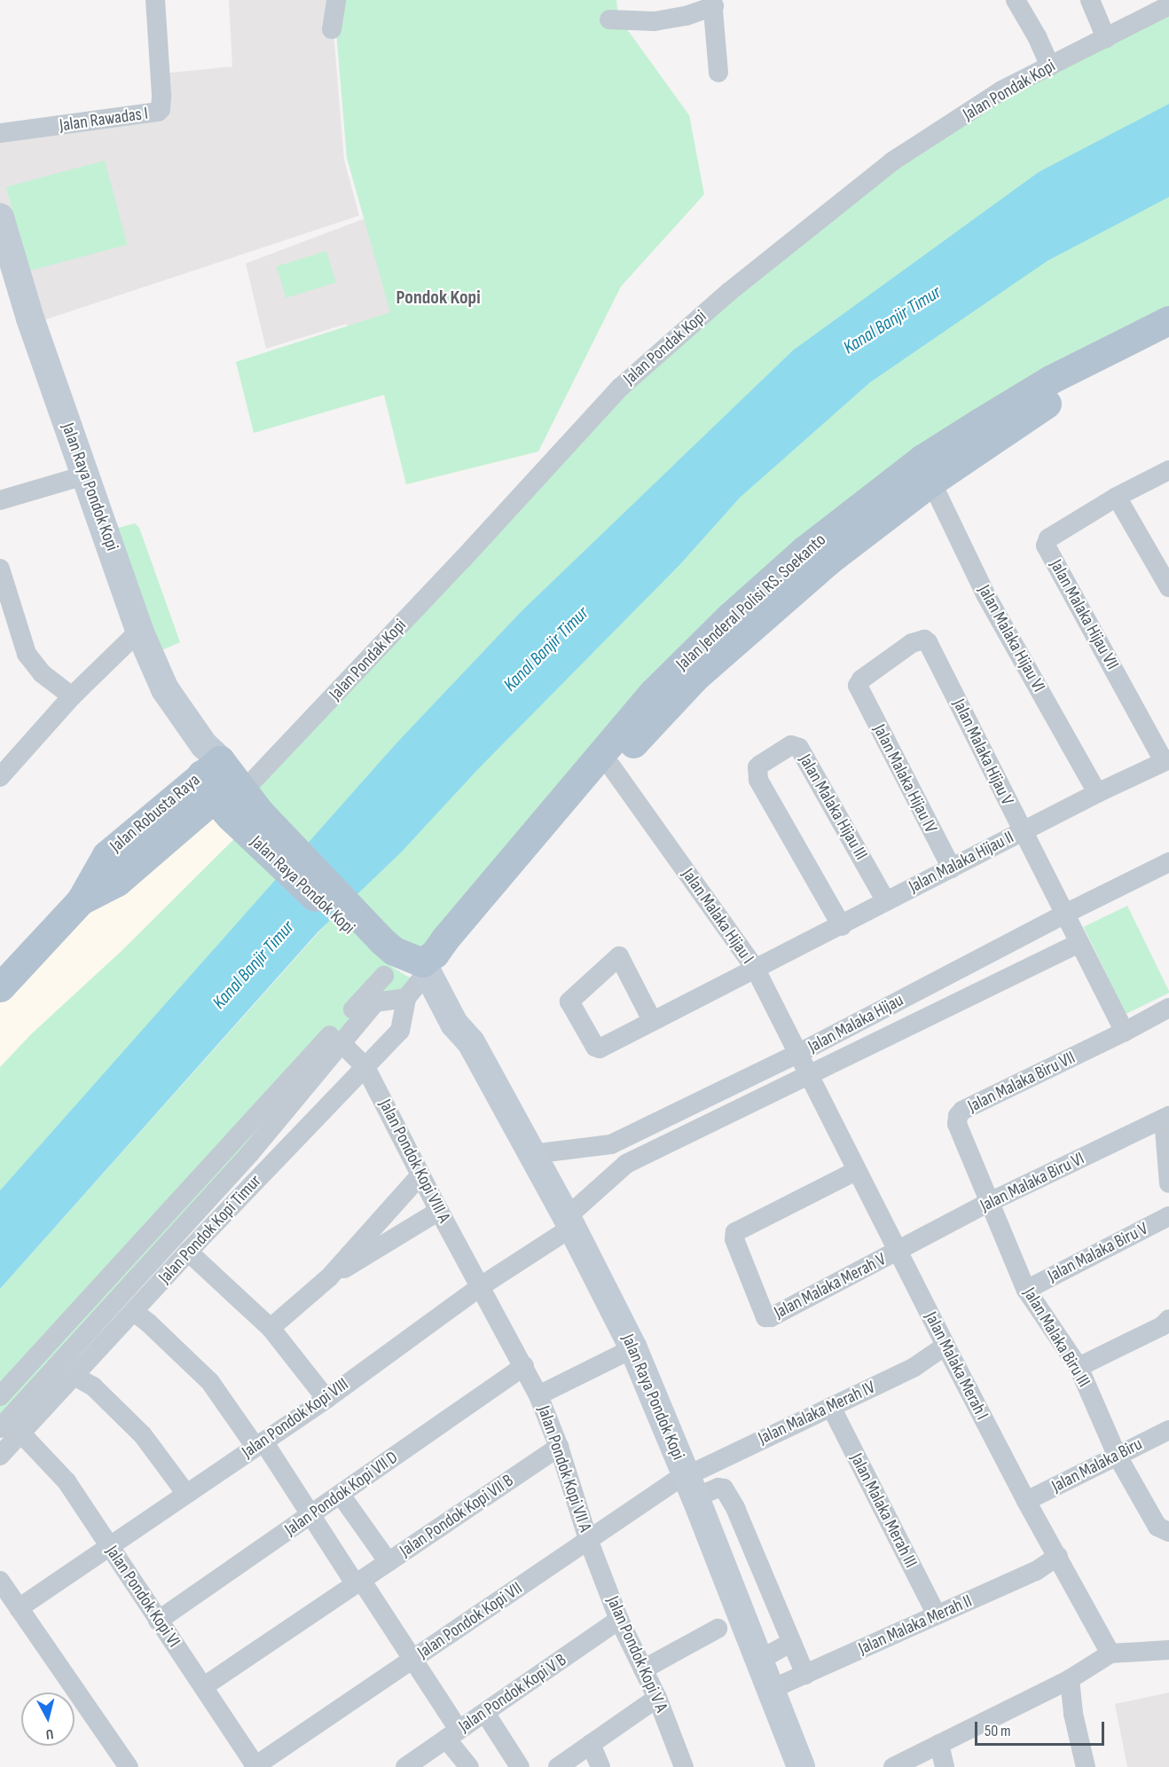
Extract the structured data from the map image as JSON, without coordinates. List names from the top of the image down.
{
  "streets": {
    "main road": ["Jalan Raya Pondok Kopi", "Jalan Jenderal Polisi RS. Soekanto", "Jalan Robusta Raya"],
    "street": [
      "Jalan Pondak Kopi",
      "Jalan Rawadas I",
      "Jalan Malaka Hijau VII",
      "Jalan Malaka Hijau VI",
      "Jalan Malaka Hijau V",
      "Jalan Malaka Hijau IV",
      "Jalan Malaka Hijau III",
      "Jalan Malaka Hijau II",
      "Jalan Malaka Hijau I",
      "Jalan Malaka Hijau",
      "Jalan Malaka Biru VII",
      "Jalan Pondok Kopi VIII A",
      "Jalan Malaka Biru VI",
      "Jalan Pondok Kopi Timur",
      "Jalan Malaka Biru V",
      "Jalan Malaka Merah V",
      "Jalan Malaka Biru III",
      "Jalan Malaka Merah I",
      "Jalan Malaka Merah IV",
      "Jalan Pondok Kopi VIII",
      "Jalan Malaka Biru",
      "Jalan Pondok Kopi VII A",
      "Jalan Pondok Kopi VII D",
      "Jalan Malaka Merah III",
      "Jalan Pondok Kopi VII B",
      "Jalan Pondok Kopi VI",
      "Jalan Pondok Kopi VII",
      "Jalan Malaka Merah II",
      "Jalan Pondok Kopi V A",
      "Jalan Pondok Kopi V B"
    ]
  },
  "crossings": [
    ["Jalan Pondak Kopi", "Jalan Raya Pondok Kopi"],
    ["Jalan Raya Pondok Kopi", "Jalan Jenderal Polisi RS. Soekanto"],
    ["Jalan Raya Pondok Kopi", "Jalan Robusta Raya"],
    ["Jalan Raya Pondok Kopi", "Jalan Malaka Hijau"],
    ["Jalan Raya Pondok Kopi", "Jalan Pondok Kopi Timur"],
    ["Jalan Raya Pondok Kopi", "Jalan Malaka Merah IV"],
    ["Jalan Raya Pondok Kopi", "Jalan Pondok Kopi VIII"],
    ["Jalan Raya Pondok Kopi", "Jalan Pondok Kopi VII A"],
    ["Jalan Raya Pondok Kopi", "Jalan Pondok Kopi VII"],
    ["Jalan Raya Pondok Kopi", "Jalan Malaka Merah II"],
    ["Jalan Jenderal Polisi RS. Soekanto", "Jalan Malaka Hijau VI"],
    ["Jalan Jenderal Polisi RS. Soekanto", "Jalan Malaka Hijau I"],
    ["Jalan Jenderal Polisi RS. Soekanto", "Jalan Pondok Kopi Timur"],
    ["Jalan Malaka Hijau VII", "Jalan Malaka Hijau II"],
    ["Jalan Malaka Hijau VI", "Jalan Malaka Hijau II"],
    ["Jalan Malaka Hijau V", "Jalan Malaka Hijau IV"],
    ["Jalan Malaka Hijau V", "Jalan Malaka Hijau II"],
    ["Jalan Malaka Hijau V", "Jalan Malaka Hijau"],
    ["Jalan Malaka Hijau V", "Jalan Malaka Biru VII"],
    ["Jalan Malaka Hijau IV", "Jalan Malaka Hijau II"],
    ["Jalan Malaka Hijau III", "Jalan Malaka Hijau II"],
    ["Jalan Malaka Hijau II", "Jalan Malaka Hijau I"],
    ["Jalan Malaka Hijau I", "Jalan Malaka Hijau"],
    ["Jalan Malaka Hijau I", "Jalan Malaka Merah I"],
    ["Jalan Malaka Hijau", "Jalan Malaka Merah I"],
    ["Jalan Malaka Hijau", "Jalan Pondok Kopi VIII"],
    ["Jalan Malaka Biru VII", "Jalan Malaka Biru VI"],
    ["Jalan Malaka Biru VII", "Jalan Malaka Biru III"],
    ["Jalan Pondok Kopi VIII A", "Jalan Pondok Kopi Timur"],
    ["Jalan Pondok Kopi VIII A", "Jalan Pondok Kopi VIII"],
    ["Jalan Pondok Kopi VIII A", "Jalan Pondok Kopi VII A"],
    ["Jalan Malaka Biru VI", "Jalan Malaka Merah V"],
    ["Jalan Malaka Biru VI", "Jalan Malaka Biru III"],
    ["Jalan Malaka Biru VI", "Jalan Malaka Merah I"],
    ["Jalan Pondok Kopi Timur", "Jalan Pondok Kopi VI"],
    ["Jalan Malaka Biru V", "Jalan Malaka Biru III"],
    ["Jalan Malaka Merah V", "Jalan Malaka Merah I"],
    ["Jalan Malaka Biru III", "Jalan Malaka Biru"],
    ["Jalan Malaka Merah I", "Jalan Malaka Merah IV"],
    ["Jalan Malaka Merah I", "Jalan Malaka Biru"],
    ["Jalan Malaka Merah I", "Jalan Malaka Merah II"],
    ["Jalan Malaka Merah IV", "Jalan Malaka Merah III"],
    ["Jalan Malaka Merah IV", "Jalan Pondok Kopi VII"],
    ["Jalan Pondok Kopi VIII", "Jalan Pondok Kopi VII A"],
    ["Jalan Pondok Kopi VIII", "Jalan Pondok Kopi VI"],
    ["Jalan Pondok Kopi VII A", "Jalan Pondok Kopi VII D"],
    ["Jalan Pondok Kopi VII A", "Jalan Pondok Kopi VII B"],
    ["Jalan Pondok Kopi VII A", "Jalan Pondok Kopi VII"],
    ["Jalan Pondok Kopi VII A", "Jalan Pondok Kopi V A"],
    ["Jalan Pondok Kopi VII D", "Jalan Pondok Kopi VI"],
    ["Jalan Malaka Merah III", "Jalan Malaka Merah II"],
    ["Jalan Pondok Kopi VII B", "Jalan Pondok Kopi VI"],
    ["Jalan Pondok Kopi VI", "Jalan Pondok Kopi VII"],
    ["Jalan Pondok Kopi VII", "Jalan Pondok Kopi V A"],
    ["Jalan Pondok Kopi V A", "Jalan Pondok Kopi V B"]
  ],
  "districts": ["Pondok Kopi"],
  "water": ["Kanal Banjir Timur"],
  "scale_bar": "50 m",
  "north": "bottom"
}
